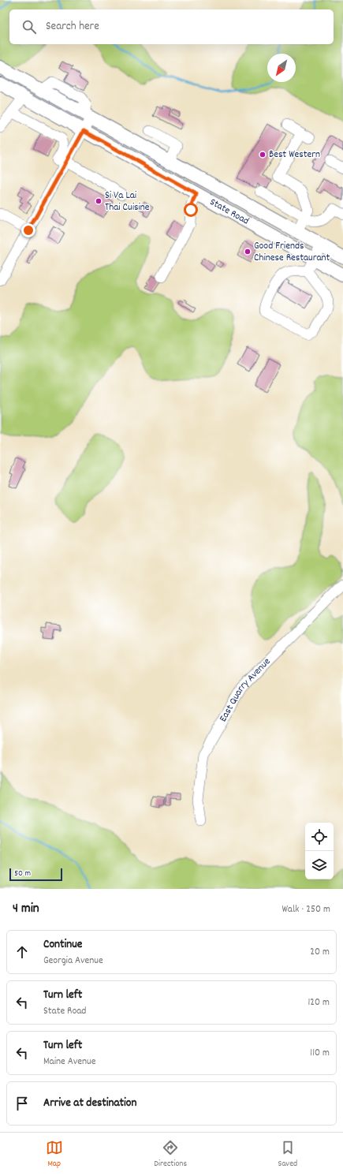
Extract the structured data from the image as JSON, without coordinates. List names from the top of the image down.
{
  "streets": {
    "main road": ["State Road"],
    "street": ["East Quarry Avenue"]
  },
  "places": ["Best Western", "Si Va Lai Thai Cuisine", "Good Friends Chinese Restaurant"],
  "scale_bar": "50 m",
  "north": "bottom left",
  "page": {
    "search": "Search here",
    "scale": "50 m",
    "heading": ["4 min", "Walk · 250 m"],
    "list": [
      ["Continue", "Georgia Avenue", "20 m"],
      ["Turn left", "State Road", "120 m"],
      ["Turn left", "Maine Avenue", "110 m"],
      "Arrive at destination"
    ],
    "nav": ["Map", "Directions", "Saved"]
  }
}
